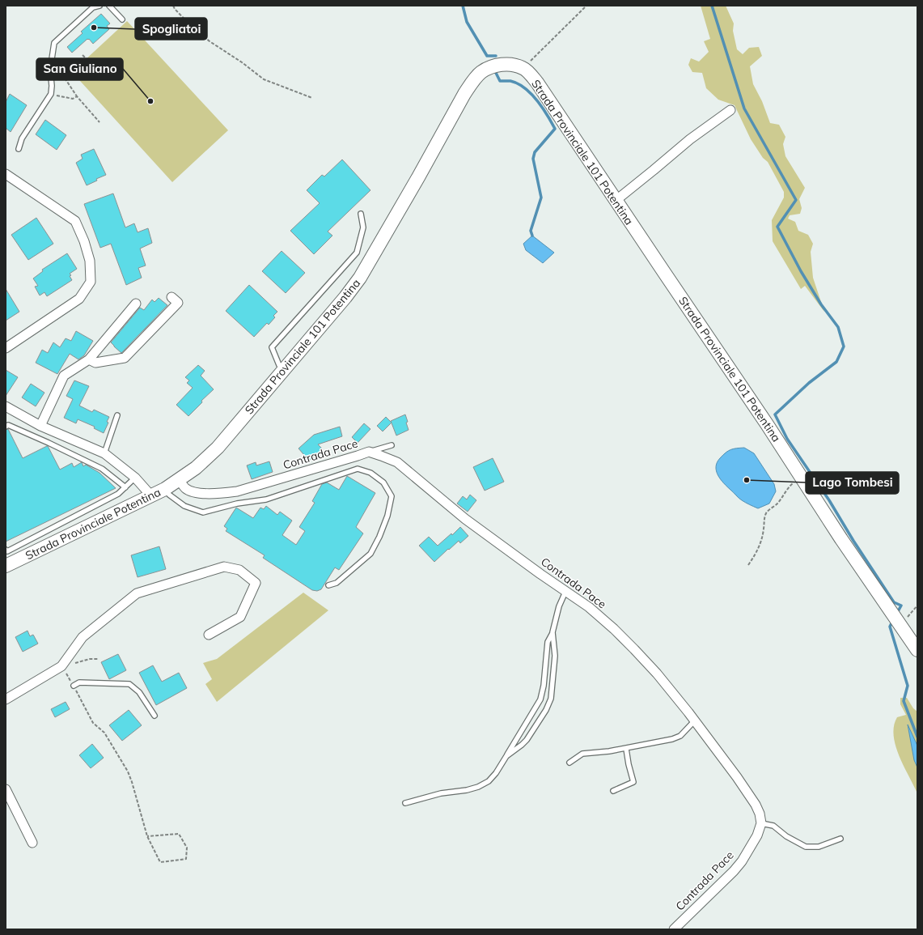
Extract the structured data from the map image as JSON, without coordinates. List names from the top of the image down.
{
  "streets": {
    "main road": ["Strada Provinciale 101 Potentina", "Strada Provinciale Potentina"],
    "street": ["Contrada Pace"]
  },
  "crossings": [
    ["Strada Provinciale 101 Potentina", "Contrada Pace"],
    ["Strada Provinciale 101 Potentina", "Strada Provinciale Potentina"],
    ["Contrada Pace", "Strada Provinciale Potentina"]
  ],
  "places": ["Spogliatoi", "San Giuliano", "Lago Tombesi"]
}
